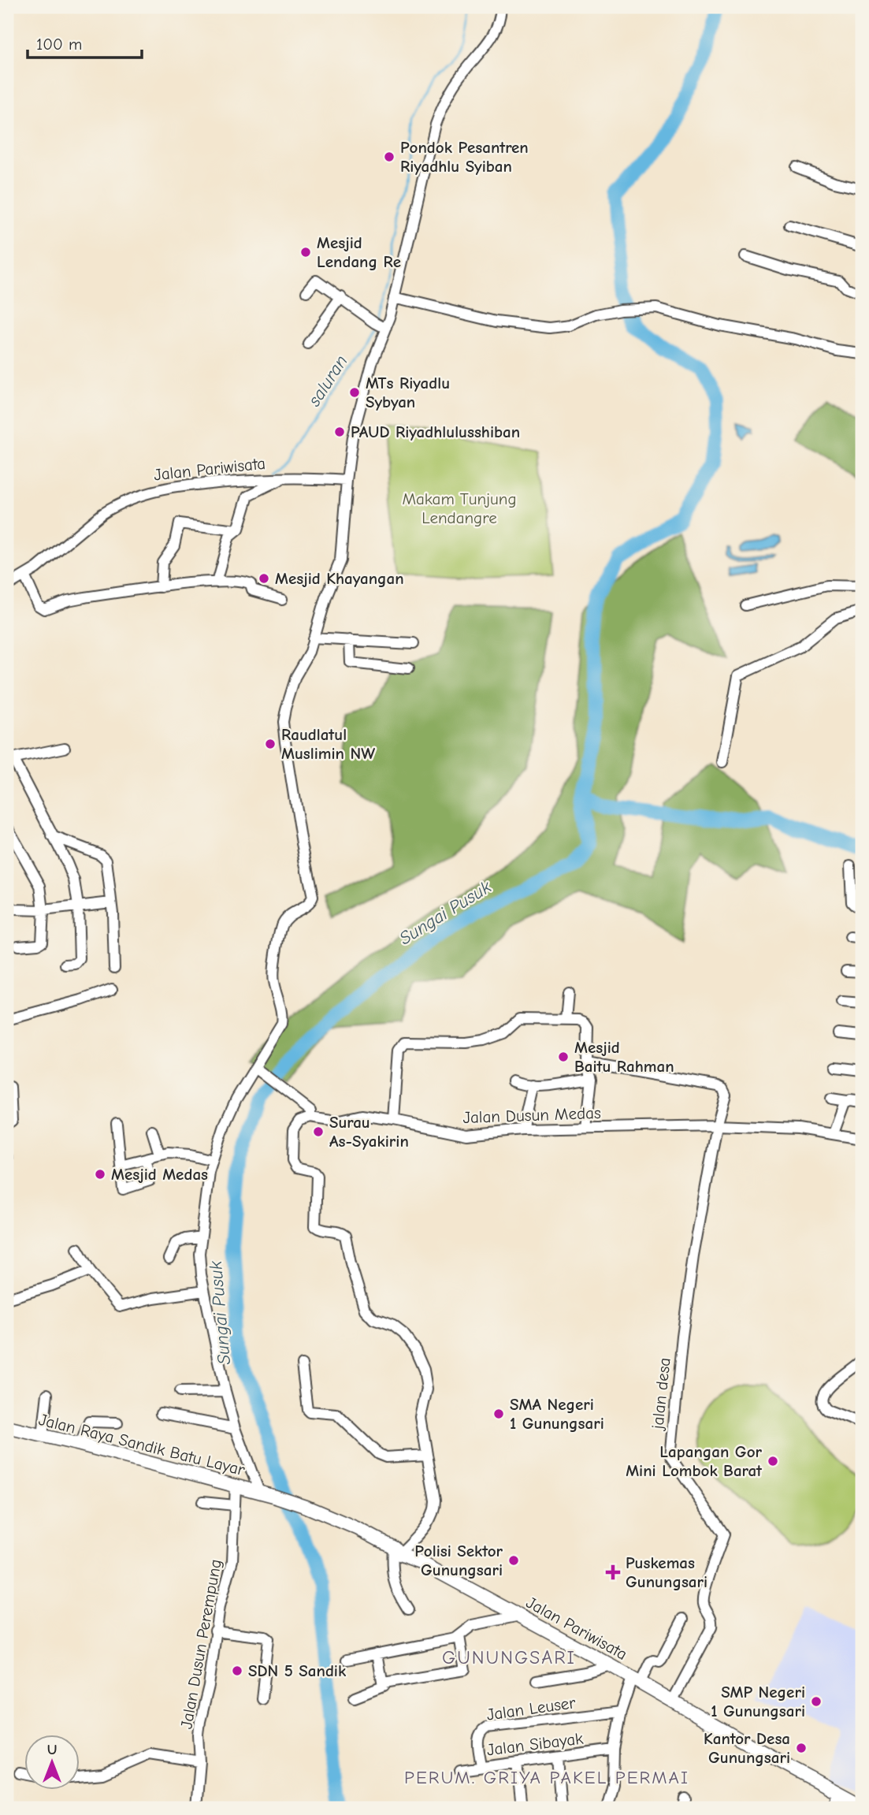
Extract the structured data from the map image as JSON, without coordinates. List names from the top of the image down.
{
  "streets": {
    "main road": ["Jalan Pariwisata", "Jalan Raya Sandik Batu Layar"],
    "street": [
      "Jalan Dusun Medas",
      "jalan desa",
      "Jalan Dusun Perempung",
      "Jalan Leuser",
      "Jalan Sibayak"
    ]
  },
  "crossings": [
    ["Jalan Pariwisata", "jalan desa"],
    ["Jalan Pariwisata", "Jalan Raya Sandik Batu Layar"],
    ["Jalan Dusun Medas", "jalan desa"],
    ["Jalan Raya Sandik Batu Layar", "Jalan Dusun Perempung"],
    ["Jalan Leuser", "Jalan Sibayak"]
  ],
  "districts": ["GUNUNGSARI", "PERUM. GRIYA PAKEL PERMAI"],
  "water": ["saluran", "Sungai Pusuk"],
  "parks": ["Makam Tunjung Lendangre"],
  "places": {
    "other": [
      "Pondok Pesantren Riyadhlu Syiban",
      "Mesjid Lendang Re",
      "MTs Riyadlu Sybyan",
      "PAUD Riyadhlulusshiban",
      "Mesjid Khayangan",
      "Raudlatul Muslimin NW",
      "Mesjid Baitu Rahman",
      "Surau As-Syakirin",
      "Mesjid Medas",
      "SMA Negeri 1 Gunungsari",
      "Lapangan Gor Mini Lombok Barat",
      "Polisi Sektor Gunungsari",
      "SDN 5 Sandik",
      "SMP Negeri 1 Gunungsari",
      "Kantor Desa Gunungsari"
    ],
    "health": ["Puskemas Gunungsari"]
  },
  "scale_bar": "100 m",
  "north": "top"
}
